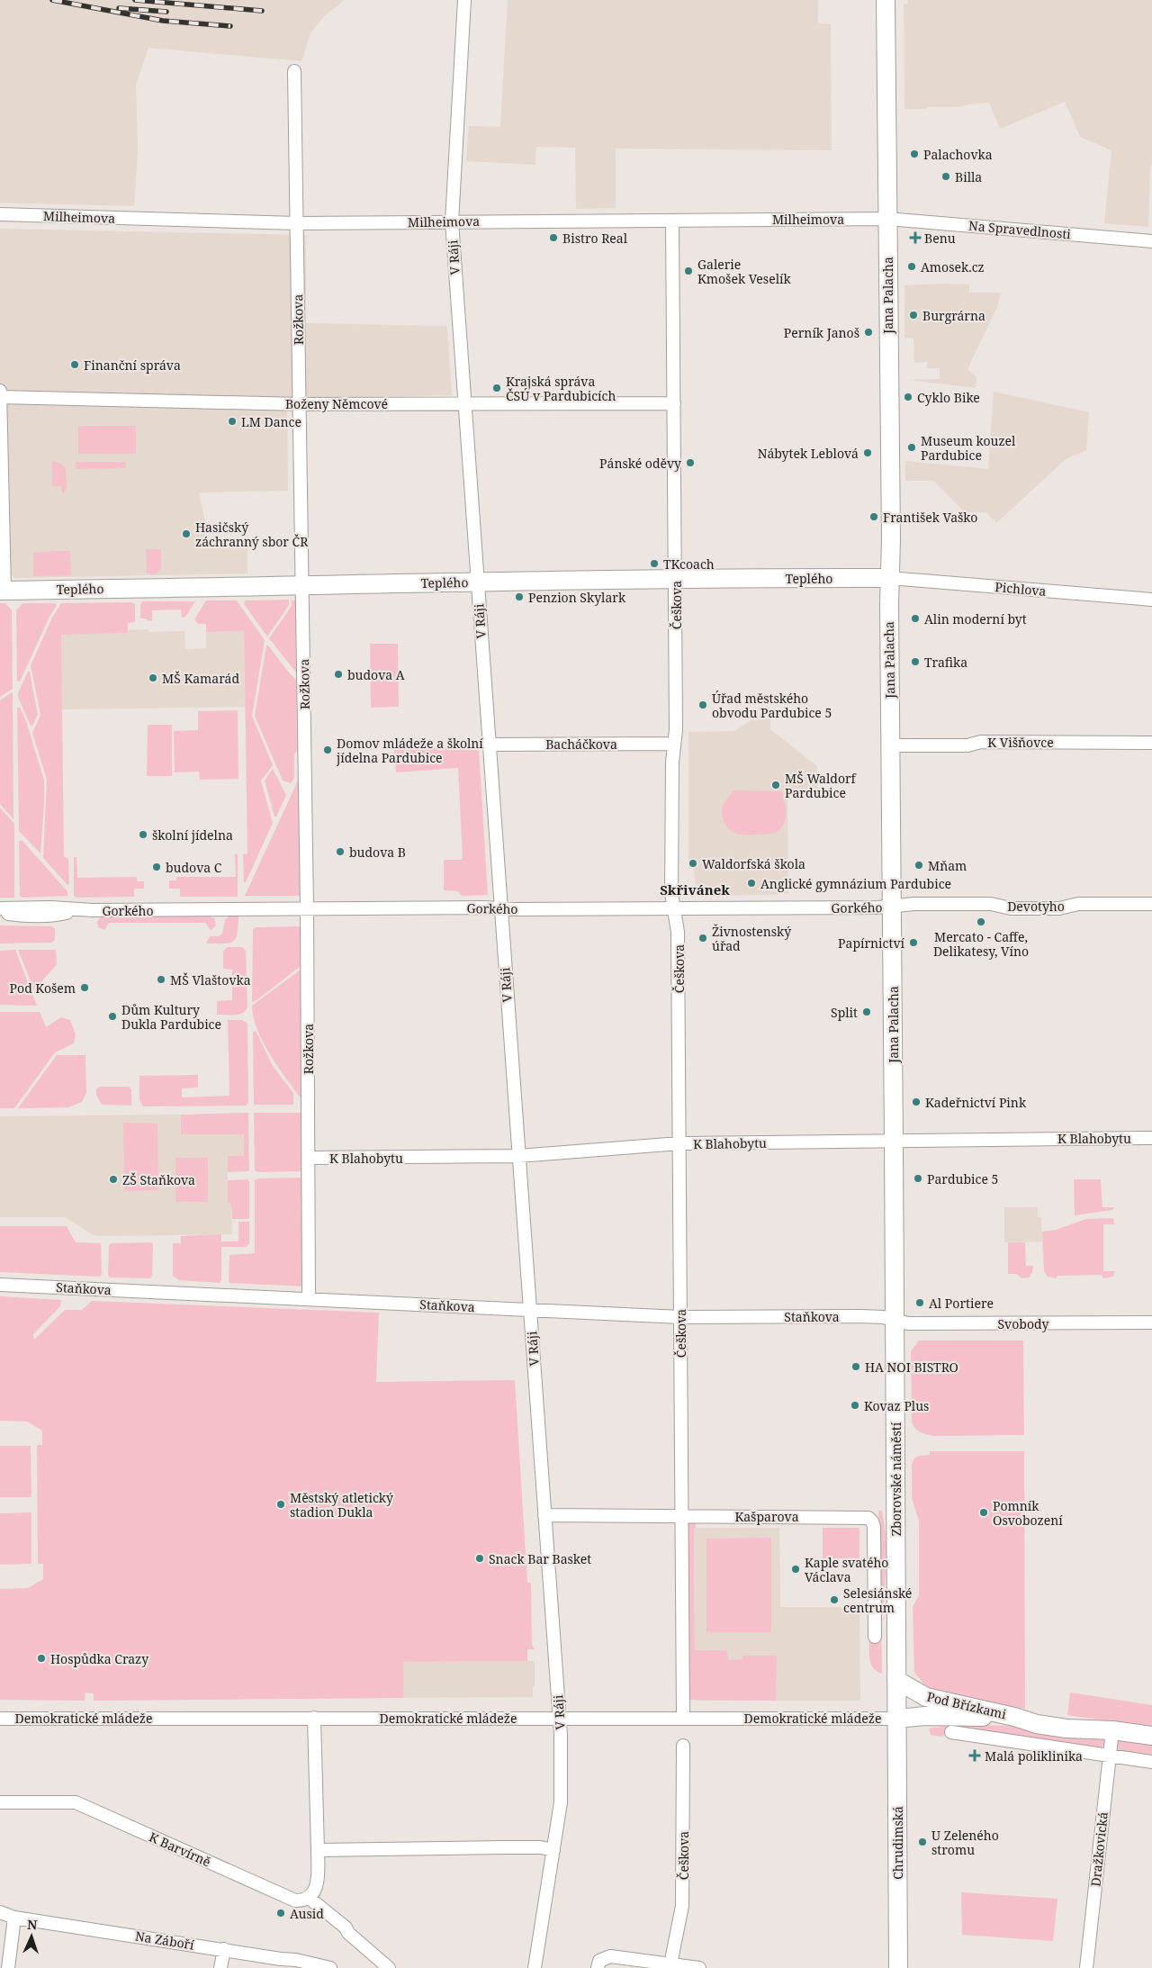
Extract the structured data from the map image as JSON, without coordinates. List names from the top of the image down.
{
  "streets": {
    "main road": [
      "Jana Palacha",
      "Teplého",
      "Zborovské náměstí",
      "Pod Břízkami",
      "Chrudimská"
    ],
    "street": [
      "Milheimova",
      "Na Spravedlnosti",
      "V Ráji",
      "Rožkova",
      "Boženy Němcové",
      "Pichlova",
      "Češkova",
      "K Višňovce",
      "Bacháčkova",
      "Devotyho",
      "Gorkého",
      "K Blahobytu",
      "Staňkova",
      "Svobody",
      "Kašparova",
      "Demokratické mládeže",
      "K Barvírně",
      "Dražkovická",
      "Na Záboří"
    ]
  },
  "crossings": [
    ["Milheimova", "Na Spravedlnosti"],
    ["Milheimova", "V Ráji"],
    ["Milheimova", "Jana Palacha"],
    ["Milheimova", "Rožkova"],
    ["Milheimova", "Češkova"],
    ["Na Spravedlnosti", "Jana Palacha"],
    ["V Ráji", "Boženy Němcové"],
    ["V Ráji", "Teplého"],
    ["V Ráji", "Bacháčkova"],
    ["V Ráji", "Gorkého"],
    ["V Ráji", "K Blahobytu"],
    ["V Ráji", "Staňkova"],
    ["V Ráji", "Kašparova"],
    ["V Ráji", "Demokratické mládeže"],
    ["Jana Palacha", "Teplého"],
    ["Jana Palacha", "Pichlova"],
    ["Jana Palacha", "K Višňovce"],
    ["Jana Palacha", "Devotyho"],
    ["Jana Palacha", "Gorkého"],
    ["Jana Palacha", "K Blahobytu"],
    ["Jana Palacha", "Staňkova"],
    ["Jana Palacha", "Svobody"],
    ["Jana Palacha", "Zborovské náměstí"],
    ["Rožkova", "Boženy Němcové"],
    ["Rožkova", "Teplého"],
    ["Rožkova", "Gorkého"],
    ["Rožkova", "K Blahobytu"],
    ["Rožkova", "Staňkova"],
    ["Boženy Němcové", "Češkova"],
    ["Teplého", "Pichlova"],
    ["Teplého", "Češkova"],
    ["Češkova", "Bacháčkova"],
    ["Češkova", "Gorkého"],
    ["Češkova", "K Blahobytu"],
    ["Češkova", "Staňkova"],
    ["Češkova", "Kašparova"],
    ["Češkova", "Demokratické mládeže"],
    ["Devotyho", "Gorkého"],
    ["Staňkova", "Svobody"],
    ["Staňkova", "Zborovské náměstí"],
    ["Svobody", "Zborovské náměstí"],
    ["Zborovské náměstí", "Pod Břízkami"],
    ["Zborovské náměstí", "Demokratické mládeže"],
    ["Zborovské náměstí", "Chrudimská"],
    ["Pod Břízkami", "Demokratické mládeže"],
    ["Pod Břízkami", "Chrudimská"],
    ["Pod Břízkami", "Dražkovická"],
    ["Demokratické mládeže", "Chrudimská"]
  ],
  "districts": ["Skřivánek"],
  "places": {
    "other": [
      "Palachovka",
      "Billa",
      "Bistro Real",
      "Amosek.cz",
      "Galerie Kmošek Veselík",
      "Burgrárna",
      "Perník Janoš",
      "Finanční správa",
      "Krajská správa ČSÚ v Pardubicích",
      "Cyklo Bike",
      "LM Dance",
      "Museum kouzel Pardubice",
      "Nábytek Leblová",
      "Pánské oděvy",
      "František Vaško",
      "Hasičský záchranný sbor ČR",
      "TKcoach",
      "Penzion Skylark",
      "Alin moderní byt",
      "Trafika",
      "budova A",
      "MŠ Kamarád",
      "Úřad městského obvodu Pardubice 5",
      "Domov mládeže a školní jídelna Pardubice",
      "MŠ Waldorf Pardubice",
      "školní jídelna",
      "budova B",
      "Waldorfská škola",
      "Mňam",
      "budova C",
      "Anglické gymnázium Pardubice",
      "Mercato - Caffe, Delikatesy, Víno",
      "Živnostenský úřad",
      "Papírnictví",
      "MŠ Vlaštovka",
      "Pod Košem",
      "Split",
      "Dům Kultury Dukla Pardubice",
      "Kadeřnictví Pink",
      "Pardubice 5",
      "ZŠ Staňkova",
      "Al Portiere",
      "HA NOI BISTRO",
      "Kovaz Plus",
      "Městský atletický stadion Dukla",
      "Pomník Osvobození",
      "Snack Bar Basket",
      "Kaple svatého Václava",
      "Selesiánské centrum",
      "Hospůdka Crazy",
      "U Zeleného stromu",
      "Ausid"
    ],
    "health": ["Benu", "Malá poliklinika"]
  },
  "north": "top"
}
